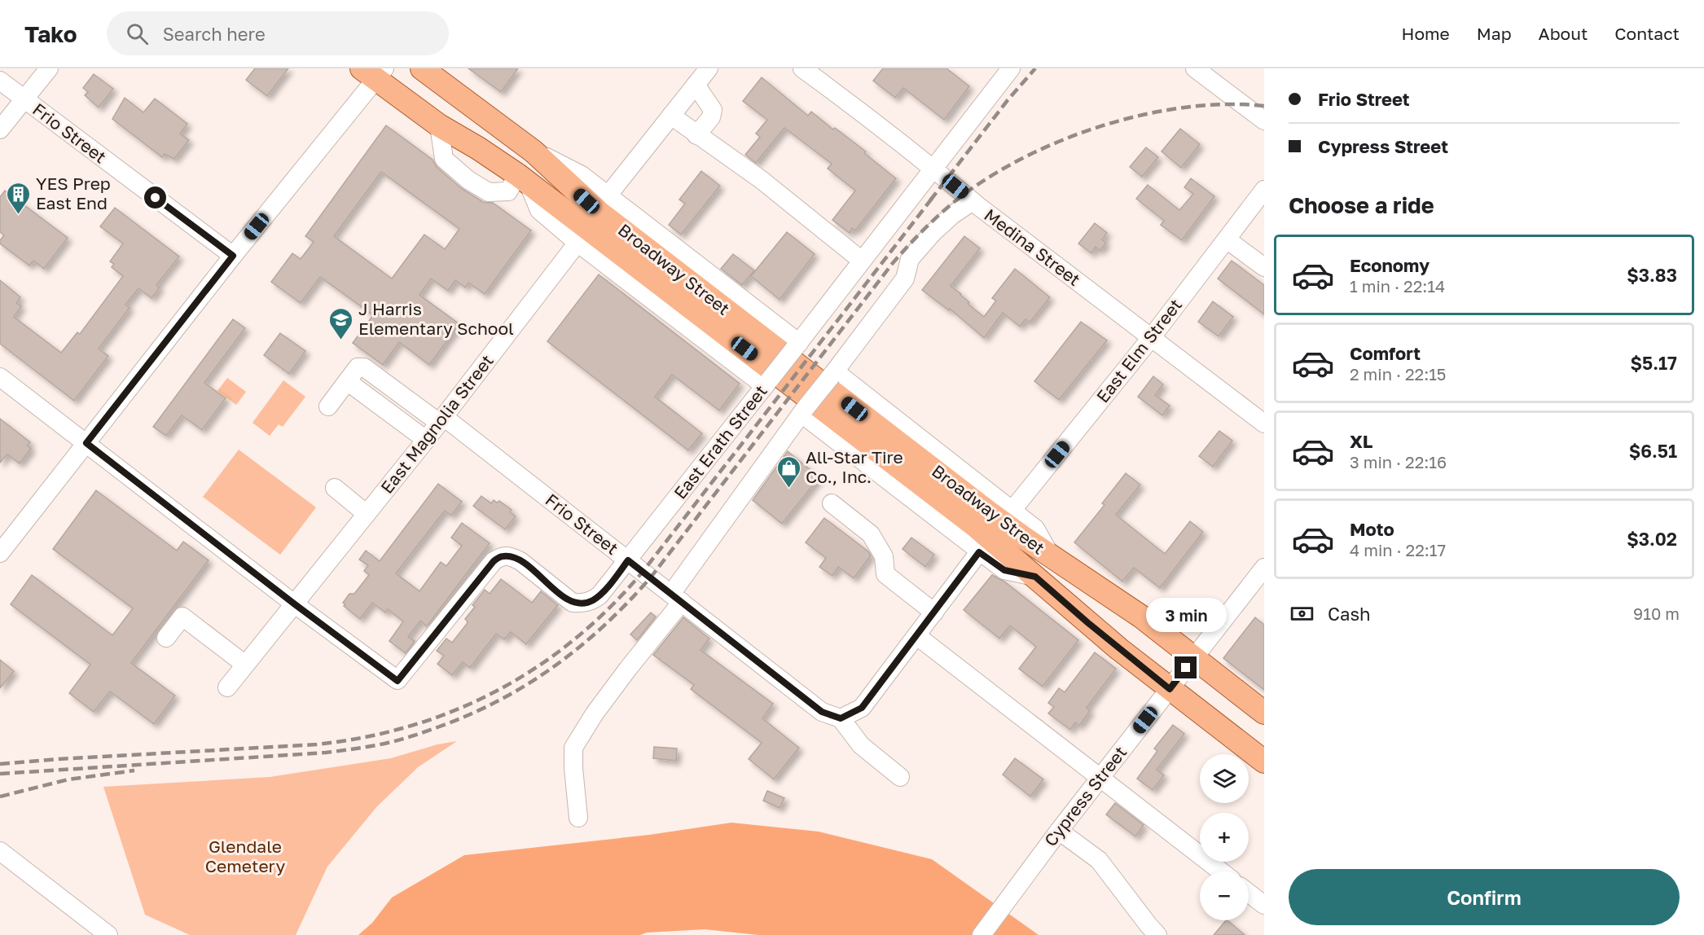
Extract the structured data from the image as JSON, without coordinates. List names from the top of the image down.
{
  "streets": {
    "main road": ["Broadway Street"],
    "street": [
      "Frio Street",
      "Medina Street",
      "East Elm Street",
      "East Magnolia Street",
      "East Erath Street",
      "Cypress Street"
    ]
  },
  "crossings": [
    ["Frio Street", "East Magnolia Street"],
    ["Frio Street", "East Erath Street"],
    ["Medina Street", "East Elm Street"],
    ["Medina Street", "East Erath Street"],
    ["Broadway Street", "East Elm Street"],
    ["Broadway Street", "East Erath Street"],
    ["Broadway Street", "Cypress Street"],
    ["East Magnolia Street", "East Erath Street"]
  ],
  "parks": ["Glendale Cemetery"],
  "places": {
    "building": ["YES Prep East End"],
    "school or university": ["J Harris Elementary School"],
    "shop": ["All-Star Tire Co., Inc."]
  },
  "page": {
    "header": "Tako",
    "search": "Search here",
    "nav": [
      "Home",
      "Map",
      "About",
      "Contact"
    ],
    "banner": ["Frio Street", "Cypress Street"],
    "heading": "Choose a ride",
    "list": [
      {
        "name": "Economy",
        "note": "1 min · 22:14",
        "value": "$3.83"
      },
      {
        "name": "Comfort",
        "note": "2 min · 22:15",
        "value": "$5.17"
      },
      {
        "name": "XL",
        "note": "3 min · 22:16",
        "value": "$6.51"
      },
      {
        "name": "Moto",
        "note": "4 min · 22:17",
        "value": "$3.02"
      }
    ],
    "pay": ["Cash", "910 m"],
    "bubble": "3 min",
    "map_buttons": ["+", "−"],
    "buttons": "Confirm"
  }
}
